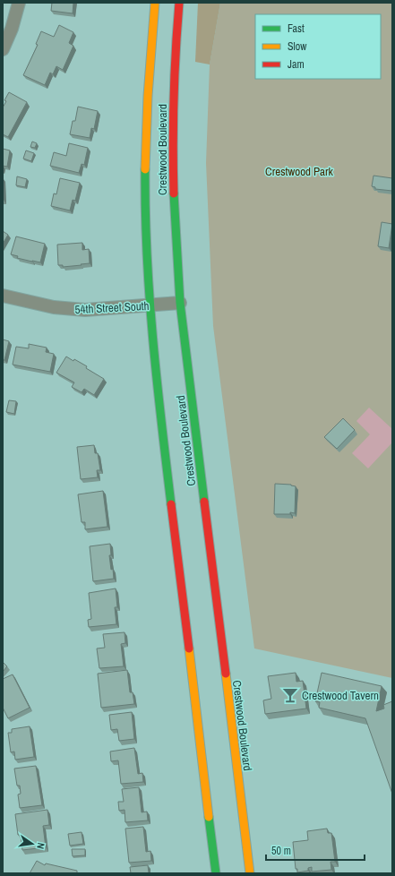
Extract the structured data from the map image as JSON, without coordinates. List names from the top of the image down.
{
  "streets": {
    "main road": ["Crestwood Boulevard"],
    "street": ["54th Street South"]
  },
  "crossings": [
    ["Crestwood Boulevard", "54th Street South"]
  ],
  "parks": ["Crestwood Park"],
  "places": {
    "bar": ["Crestwood Tavern"]
  },
  "legend": ["Fast", "Slow", "Jam"],
  "scale_bar": "50 m",
  "north": "right"
}
